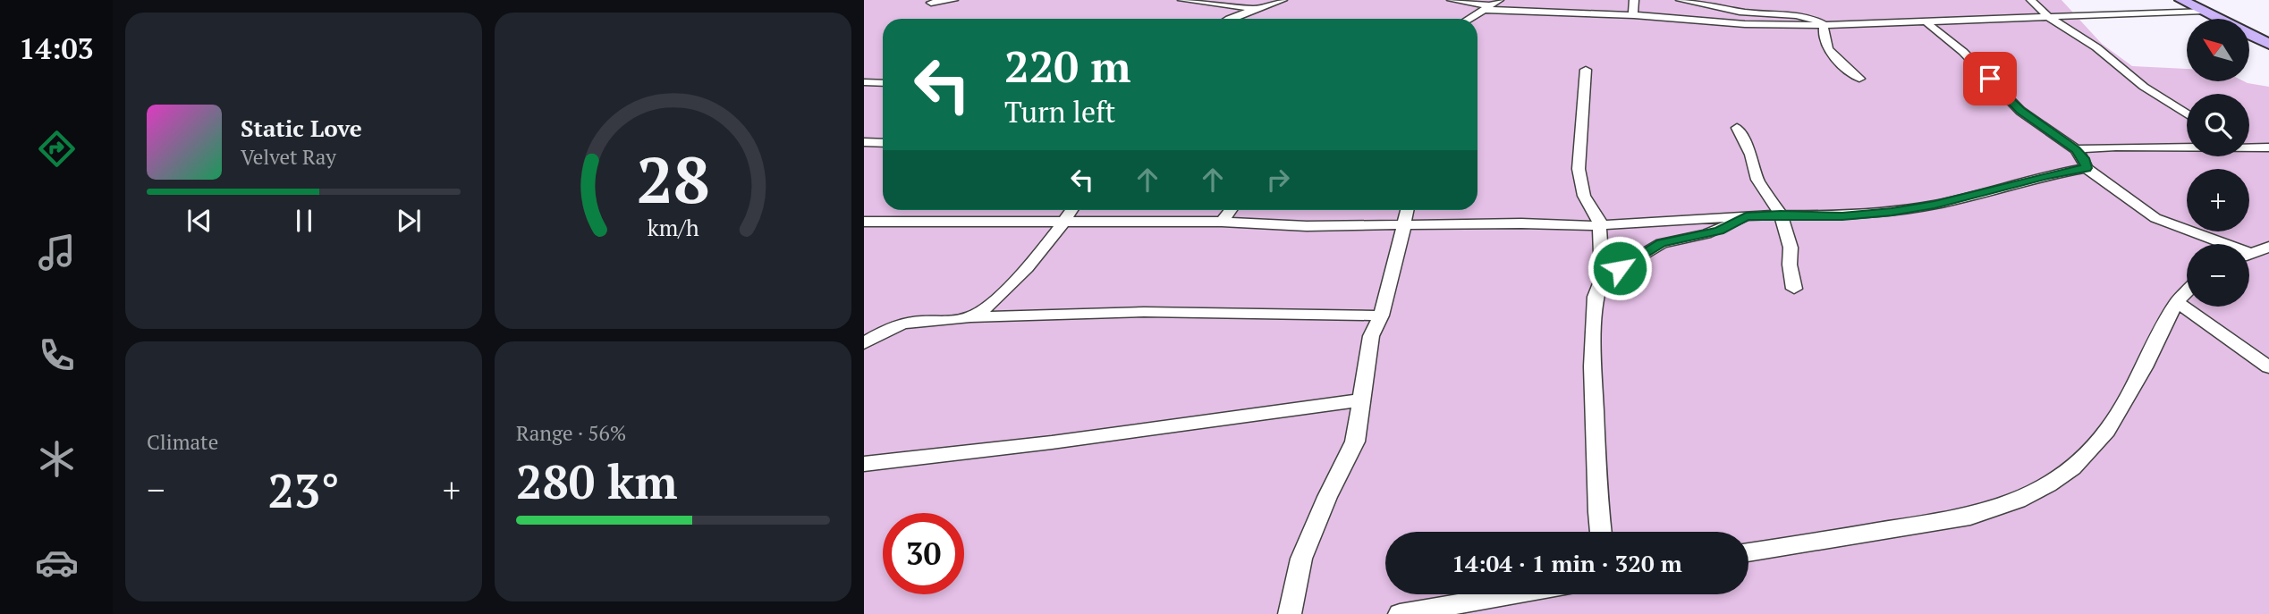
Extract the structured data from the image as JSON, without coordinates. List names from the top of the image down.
{
  "north": "top left",
  "page": {
    "tabs": "14:03",
    "map_buttons": ["+", "−"],
    "turn": ["220 m", "Turn left"],
    "song": ["Static Love", "Velvet Ray"],
    "tile": [
      "Climate",
      ["Range · 56%", "280 km"]
    ],
    "heat": ["−", "23°", "+"],
    "limit": "30",
    "trip": "14:04 · 1 min · 320 m",
    "gauge": ["28", "km/h"]
  }
}
